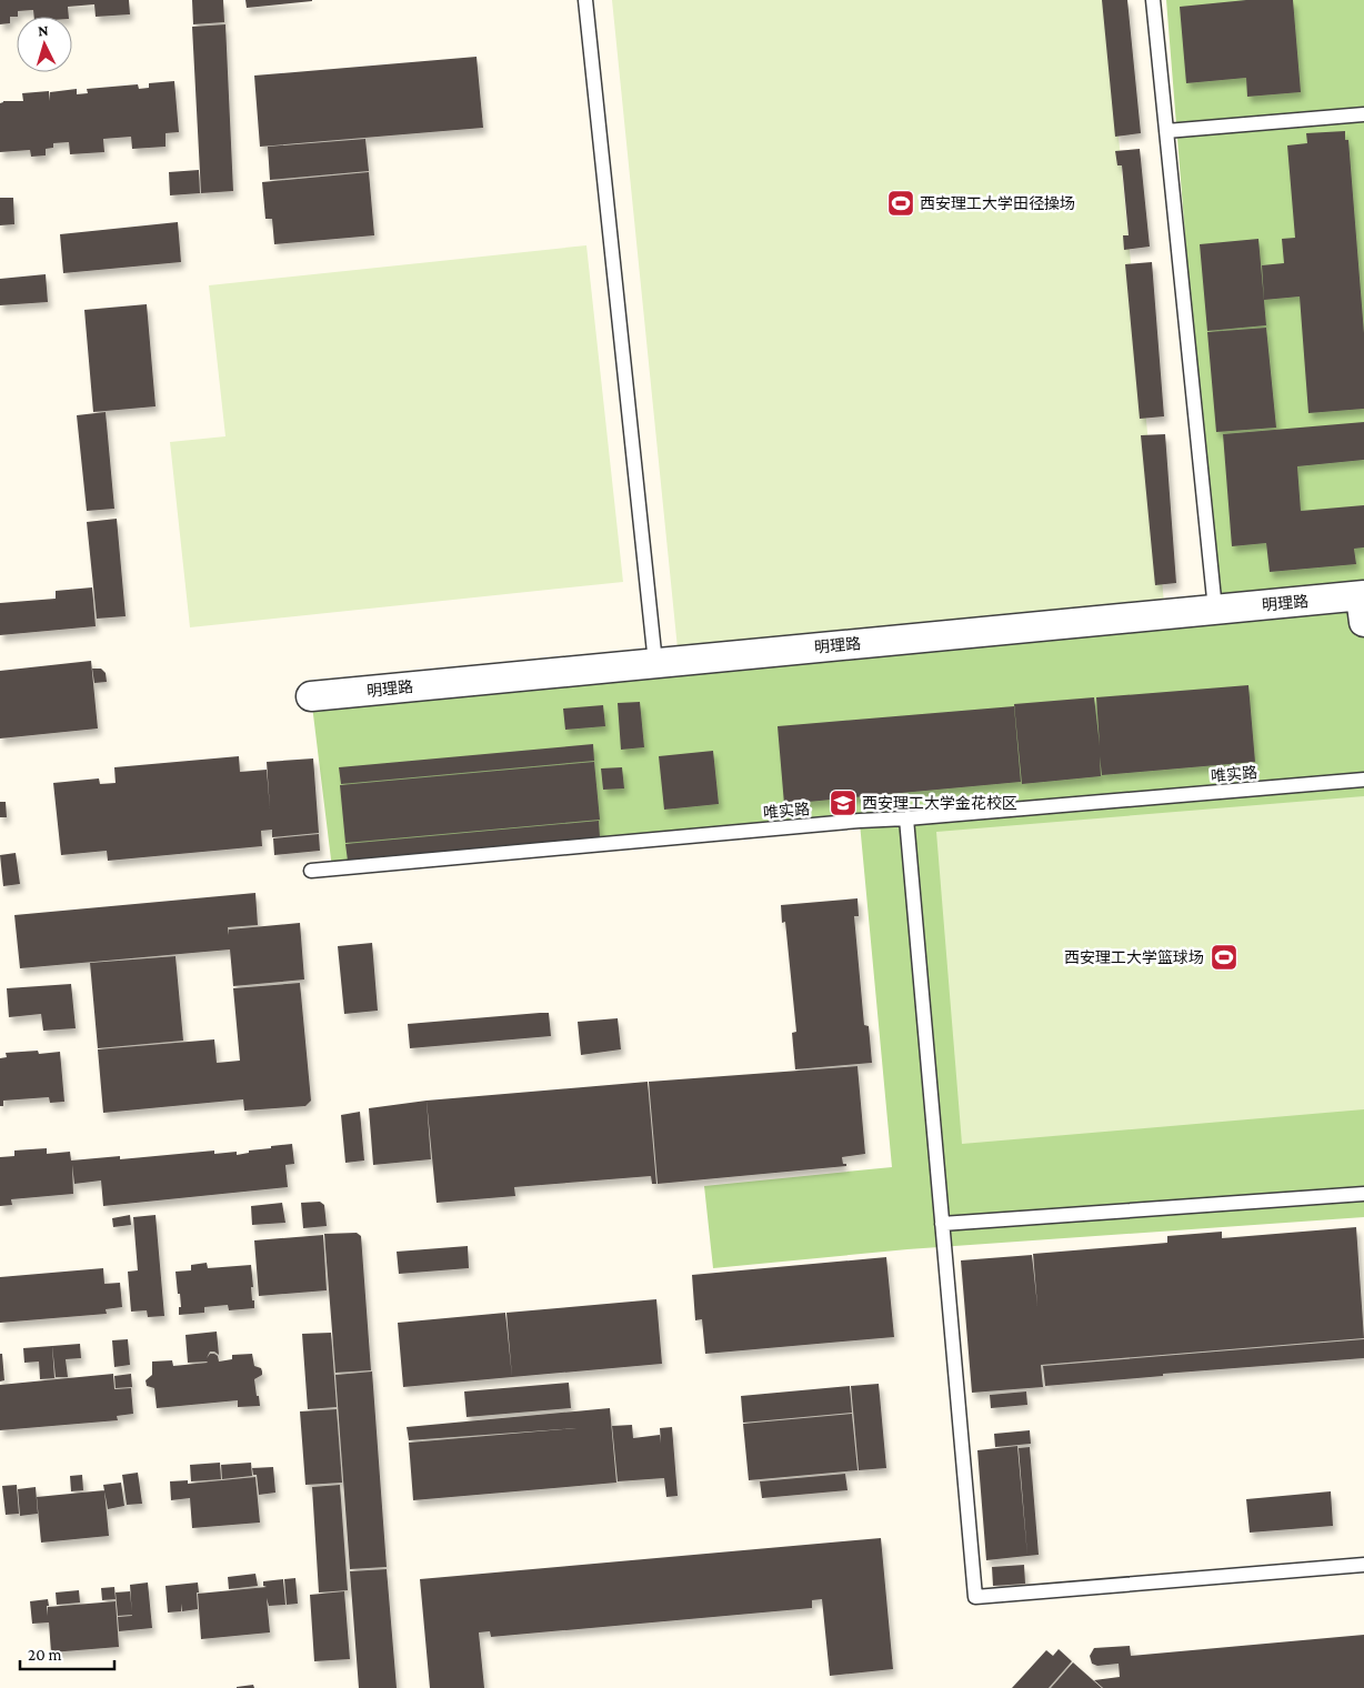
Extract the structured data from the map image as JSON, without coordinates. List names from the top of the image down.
{
  "streets": {
    "street": ["明理路"],
    "lane": ["唯实路"]
  },
  "places": {
    "sports": ["西安理工大学田径操场", "西安理工大学篮球场"],
    "school or university": ["西安理工大学金花校区"]
  },
  "scale_bar": "20 m",
  "north": "top"
}
